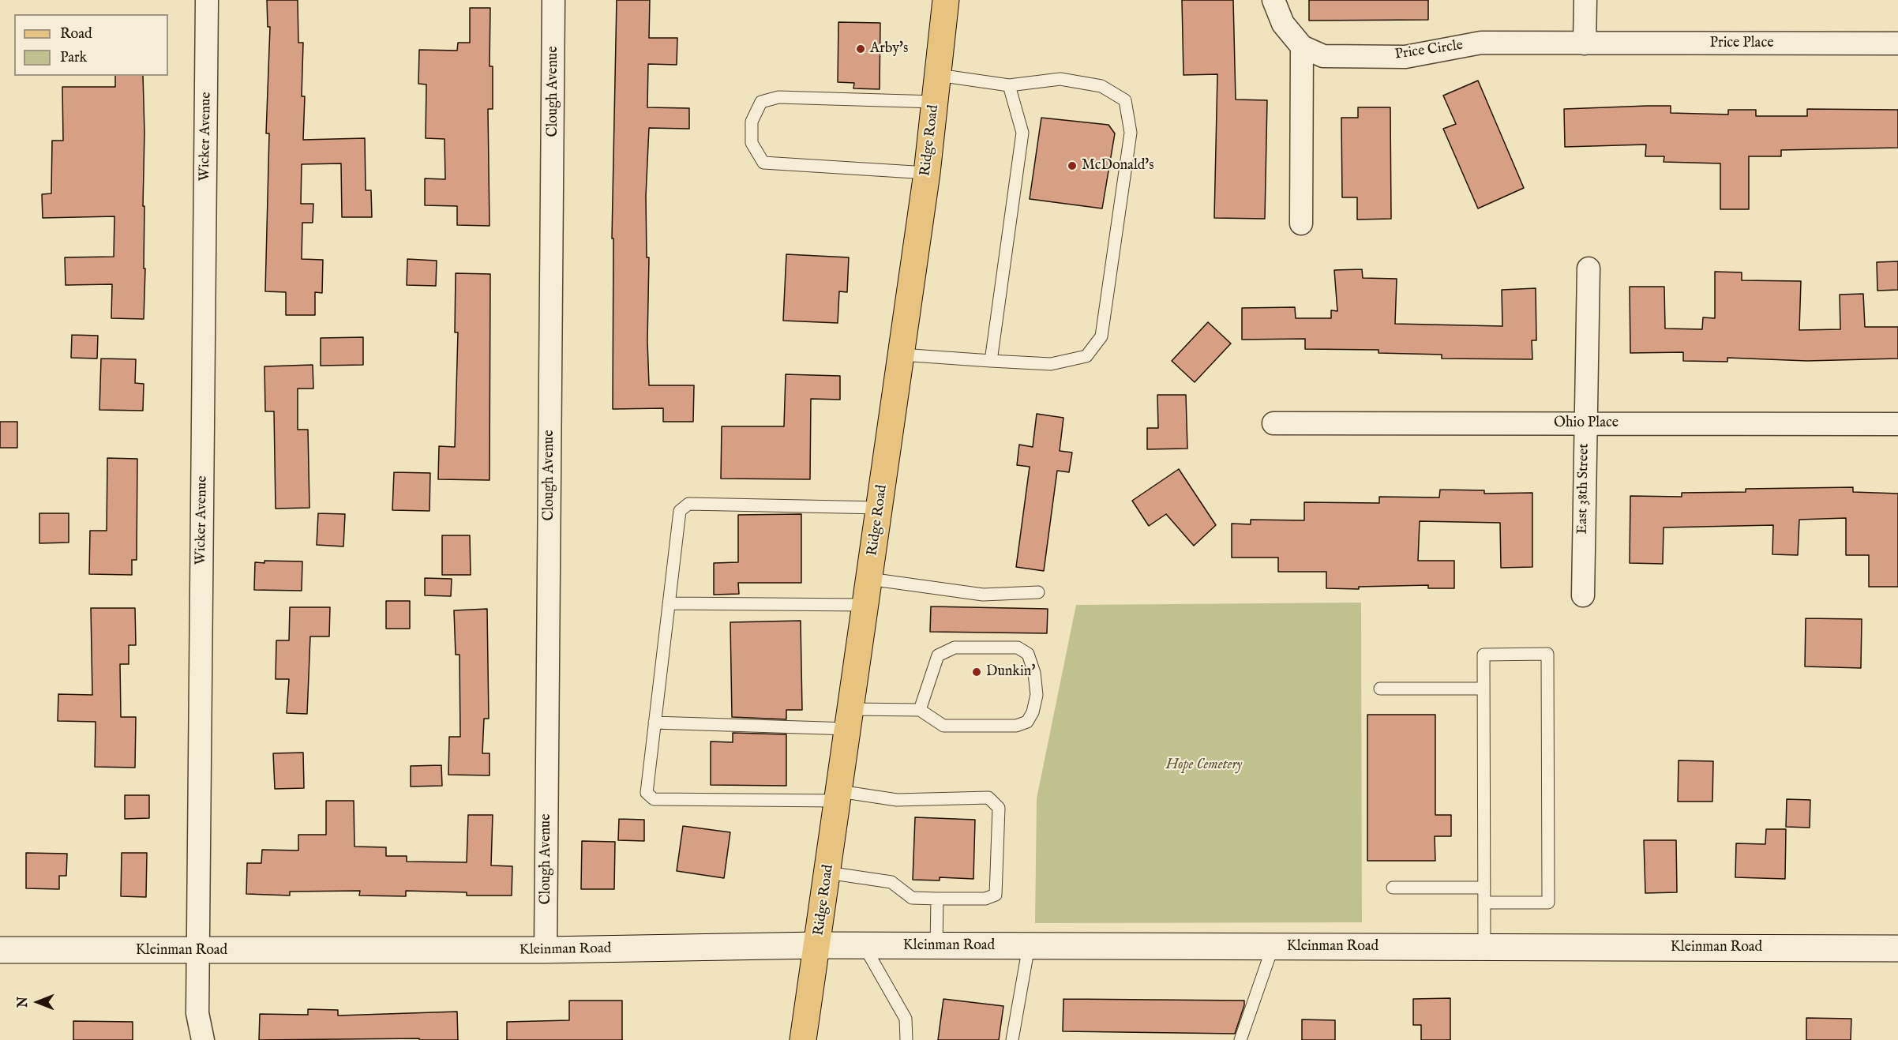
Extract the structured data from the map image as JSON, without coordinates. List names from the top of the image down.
{
  "streets": {
    "main road": ["Ridge Road"],
    "street": [
      "Price Place",
      "Price Circle",
      "Clough Avenue",
      "Wicker Avenue",
      "Ohio Place",
      "East 38th Street",
      "Kleinman Road"
    ]
  },
  "crossings": [
    ["Price Place", "Price Circle"],
    ["Clough Avenue", "Kleinman Road"],
    ["Wicker Avenue", "Kleinman Road"],
    ["Ridge Road", "Kleinman Road"],
    ["Ohio Place", "East 38th Street"]
  ],
  "parks": ["Hope Cemetery"],
  "places": ["Arby's", "McDonald's", "Dunkin'"],
  "legend": ["Road", "Park"],
  "north": "left"
}
